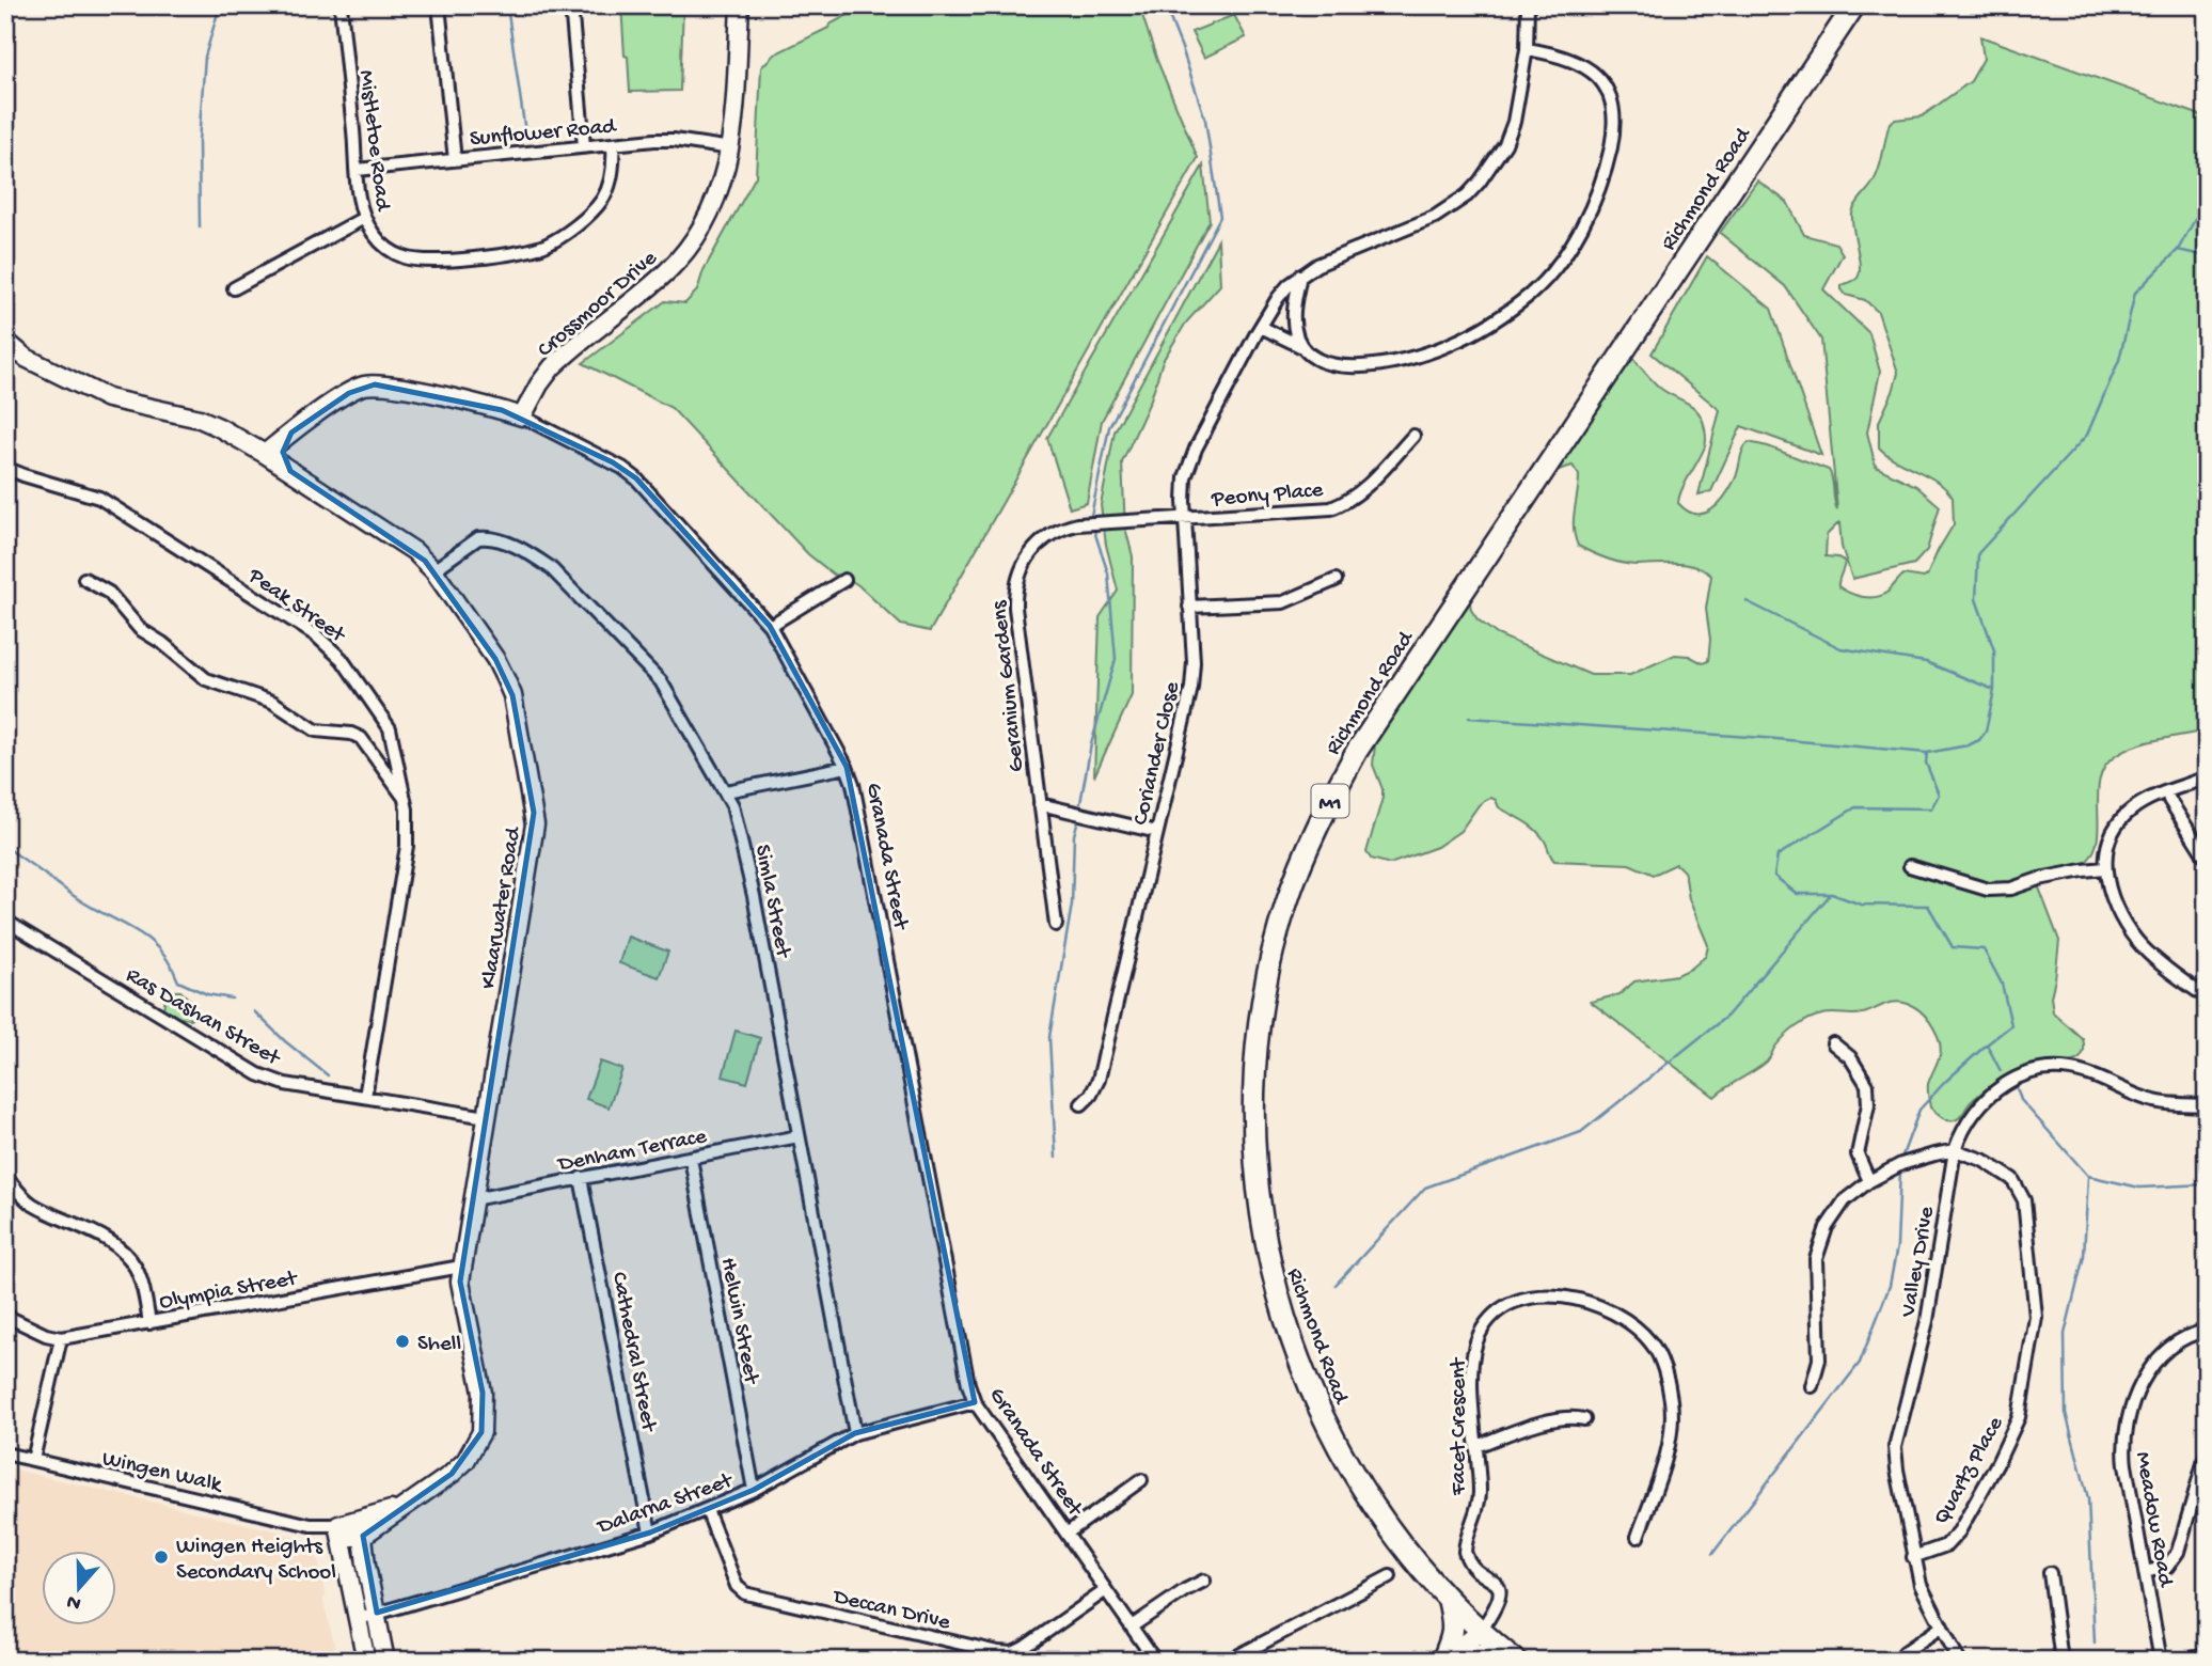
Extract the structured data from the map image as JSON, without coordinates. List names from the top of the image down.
{
  "streets": {
    "highway": ["Richmond Road", "M1"],
    "street": [
      "Sunflower Road",
      "Mistletoe Road",
      "Crossmoor Drive",
      "Peony Place",
      "Peak Street",
      "Geranium Gardens",
      "Coriander Close",
      "Granada Street",
      "Simla Street",
      "Klaarwater Road",
      "Ras Dashan Street",
      "Denham Terrace",
      "Valley Drive",
      "Olympia Street",
      "Helwin Street",
      "Cathedral Street",
      "Facet Crescent",
      "Wingen Walk",
      "Quartz Place",
      "Dalarna Street",
      "Meadow Road",
      "Deccan Drive"
    ]
  },
  "crossings": [
    ["Sunflower Road", "Mistletoe Road"],
    ["Sunflower Road", "Crossmoor Drive"],
    ["Richmond Road", "Facet Crescent"],
    ["Crossmoor Drive", "Granada Street"],
    ["Peony Place", "Geranium Gardens"],
    ["Peony Place", "Coriander Close"],
    ["Peak Street", "Ras Dashan Street"],
    ["Geranium Gardens", "Coriander Close"],
    ["Granada Street", "Klaarwater Road"],
    ["Granada Street", "Dalarna Street"],
    ["Granada Street", "Deccan Drive"],
    ["Simla Street", "Klaarwater Road"],
    ["Simla Street", "Denham Terrace"],
    ["Simla Street", "Dalarna Street"],
    ["Klaarwater Road", "Ras Dashan Street"],
    ["Klaarwater Road", "Denham Terrace"],
    ["Klaarwater Road", "Olympia Street"],
    ["Klaarwater Road", "Wingen Walk"],
    ["Denham Terrace", "Helwin Street"],
    ["Denham Terrace", "Cathedral Street"],
    ["Valley Drive", "Quartz Place"],
    ["Helwin Street", "Dalarna Street"],
    ["Cathedral Street", "Dalarna Street"],
    ["Dalarna Street", "Deccan Drive"]
  ],
  "places": ["Shell", "Wingen Heights Secondary School"],
  "north": "bottom"
}
